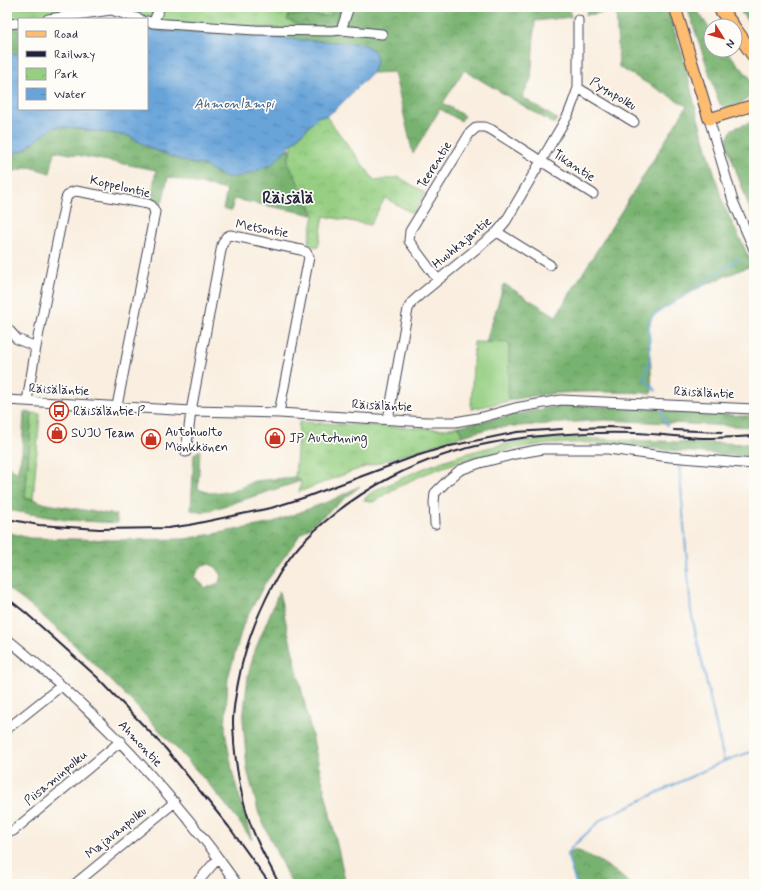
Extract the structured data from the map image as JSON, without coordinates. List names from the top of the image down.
{
  "streets": {
    "street": [
      "Pyynpolku",
      "Teerentie",
      "Tikantie",
      "Koppelontie",
      "Metsontie",
      "Huuhkajantie",
      "Räisäläntie",
      "Ahmontie",
      "Piisaminpolku",
      "Majavanpolku"
    ]
  },
  "crossings": [
    ["Pyynpolku", "Huuhkajantie"],
    ["Teerentie", "Tikantie"],
    ["Teerentie", "Huuhkajantie"],
    ["Tikantie", "Huuhkajantie"],
    ["Koppelontie", "Räisäläntie"],
    ["Metsontie", "Räisäläntie"],
    ["Huuhkajantie", "Räisäläntie"],
    ["Ahmontie", "Piisaminpolku"],
    ["Ahmontie", "Majavanpolku"]
  ],
  "districts": ["Räisälä"],
  "water": ["Ahmonlampi"],
  "places": {
    "bus stop": ["Räisäläntie P"],
    "shop": ["SUJU Team", "JP Autotuning", "Autohuolto Mönkkönen"]
  },
  "legend": [
    "Road",
    "Railway",
    "Park",
    "Water"
  ],
  "north": "bottom right"
}
